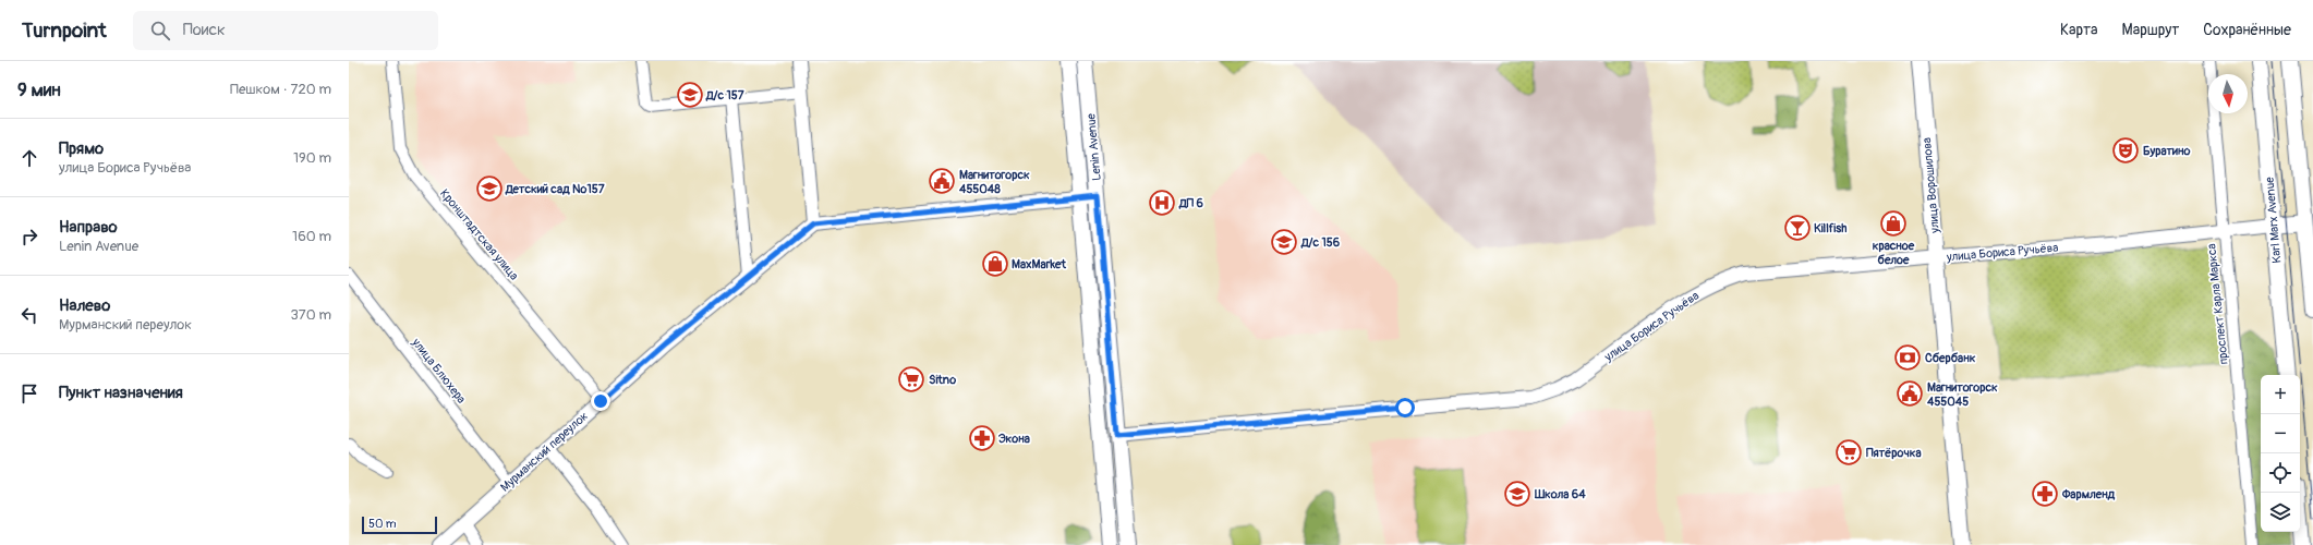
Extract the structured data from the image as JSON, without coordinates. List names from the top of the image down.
{
  "streets": {
    "main road": [
      "Lenin Avenue",
      "улица Ворошилова",
      "Karl Marx Avenue",
      "улица Бориса Ручьёва"
    ],
    "street": [
      "Кронштадтская улица",
      "проспект Карла Маркса",
      "улица Блюхера",
      "Мурманский переулок"
    ]
  },
  "crossings": [
    ["Lenin Avenue", "улица Бориса Ручьёва"],
    ["улица Ворошилова", "улица Бориса Ручьёва"],
    ["Karl Marx Avenue", "улица Бориса Ручьёва"],
    ["Кронштадтская улица", "Мурманский переулок"],
    ["улица Бориса Ручьёва", "проспект Карла Маркса"],
    ["улица Блюхера", "Мурманский переулок"]
  ],
  "places": {
    "school or university": [
      "Д/с 157",
      "Детский сад №157",
      "Д/с 156",
      "Школа 64"
    ],
    "theatre": ["Буратино"],
    "public building": ["Магнитогорск 455048", "Магнитогорск 455045"],
    "hospital": ["ДП 6"],
    "shop": ["красное белое", "MaxMarket"],
    "bar": ["Killfish"],
    "bank": ["Сбербанк"],
    "supermarket": ["Sitno", "Пятёрочка"],
    "pharmacy": ["Экона", "Фармленд"]
  },
  "scale_bar": "50 m",
  "north": "bottom",
  "page": {
    "header": "Turnpoint",
    "search": "Поиск",
    "nav": ["Карта", "Маршрут", "Сохранённые"],
    "heading": ["9 мин", "Пешком · 720 m"],
    "list": [
      ["Прямо", "улица Бориса Ручьёва", "190 m"],
      ["Направо", "Lenin Avenue", "160 m"],
      ["Налево", "Мурманский переулок", "370 m"],
      "Пункт назначения"
    ],
    "map_buttons": ["+", "−"],
    "scale": "50 m"
  }
}
